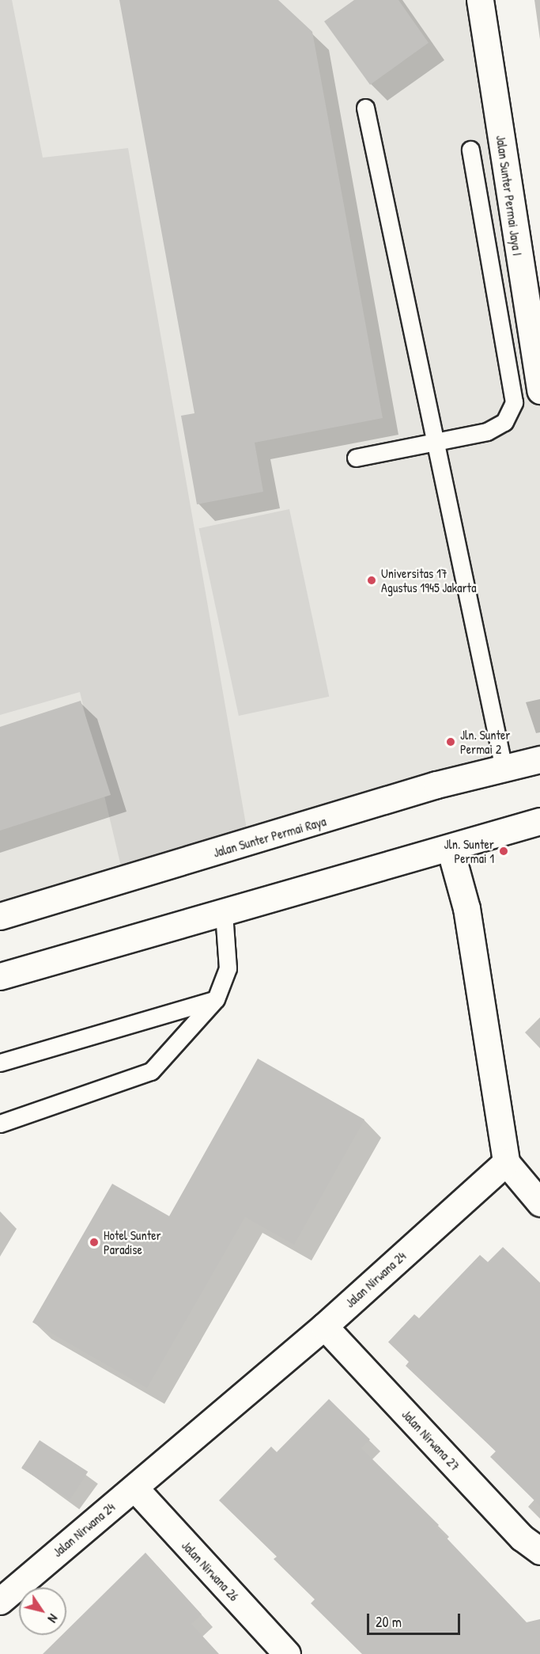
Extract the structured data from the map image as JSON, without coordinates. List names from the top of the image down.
{
  "streets": {
    "street": [
      "Jalan Sunter Permai Jaya I",
      "Jalan Sunter Permai Raya",
      "Jalan Nirwana 24",
      "Jalan Nirwana 27",
      "Jalan Nirwana 26"
    ]
  },
  "crossings": [
    ["Jalan Nirwana 24", "Jalan Nirwana 27"],
    ["Jalan Nirwana 24", "Jalan Nirwana 26"]
  ],
  "places": [
    "Universitas 17 Agustus 1945 Jakarta",
    "Jln. Sunter Permai 2",
    "Jln. Sunter Permai 1",
    "Hotel Sunter Paradise"
  ],
  "scale_bar": "20 m",
  "north": "bottom right"
}
